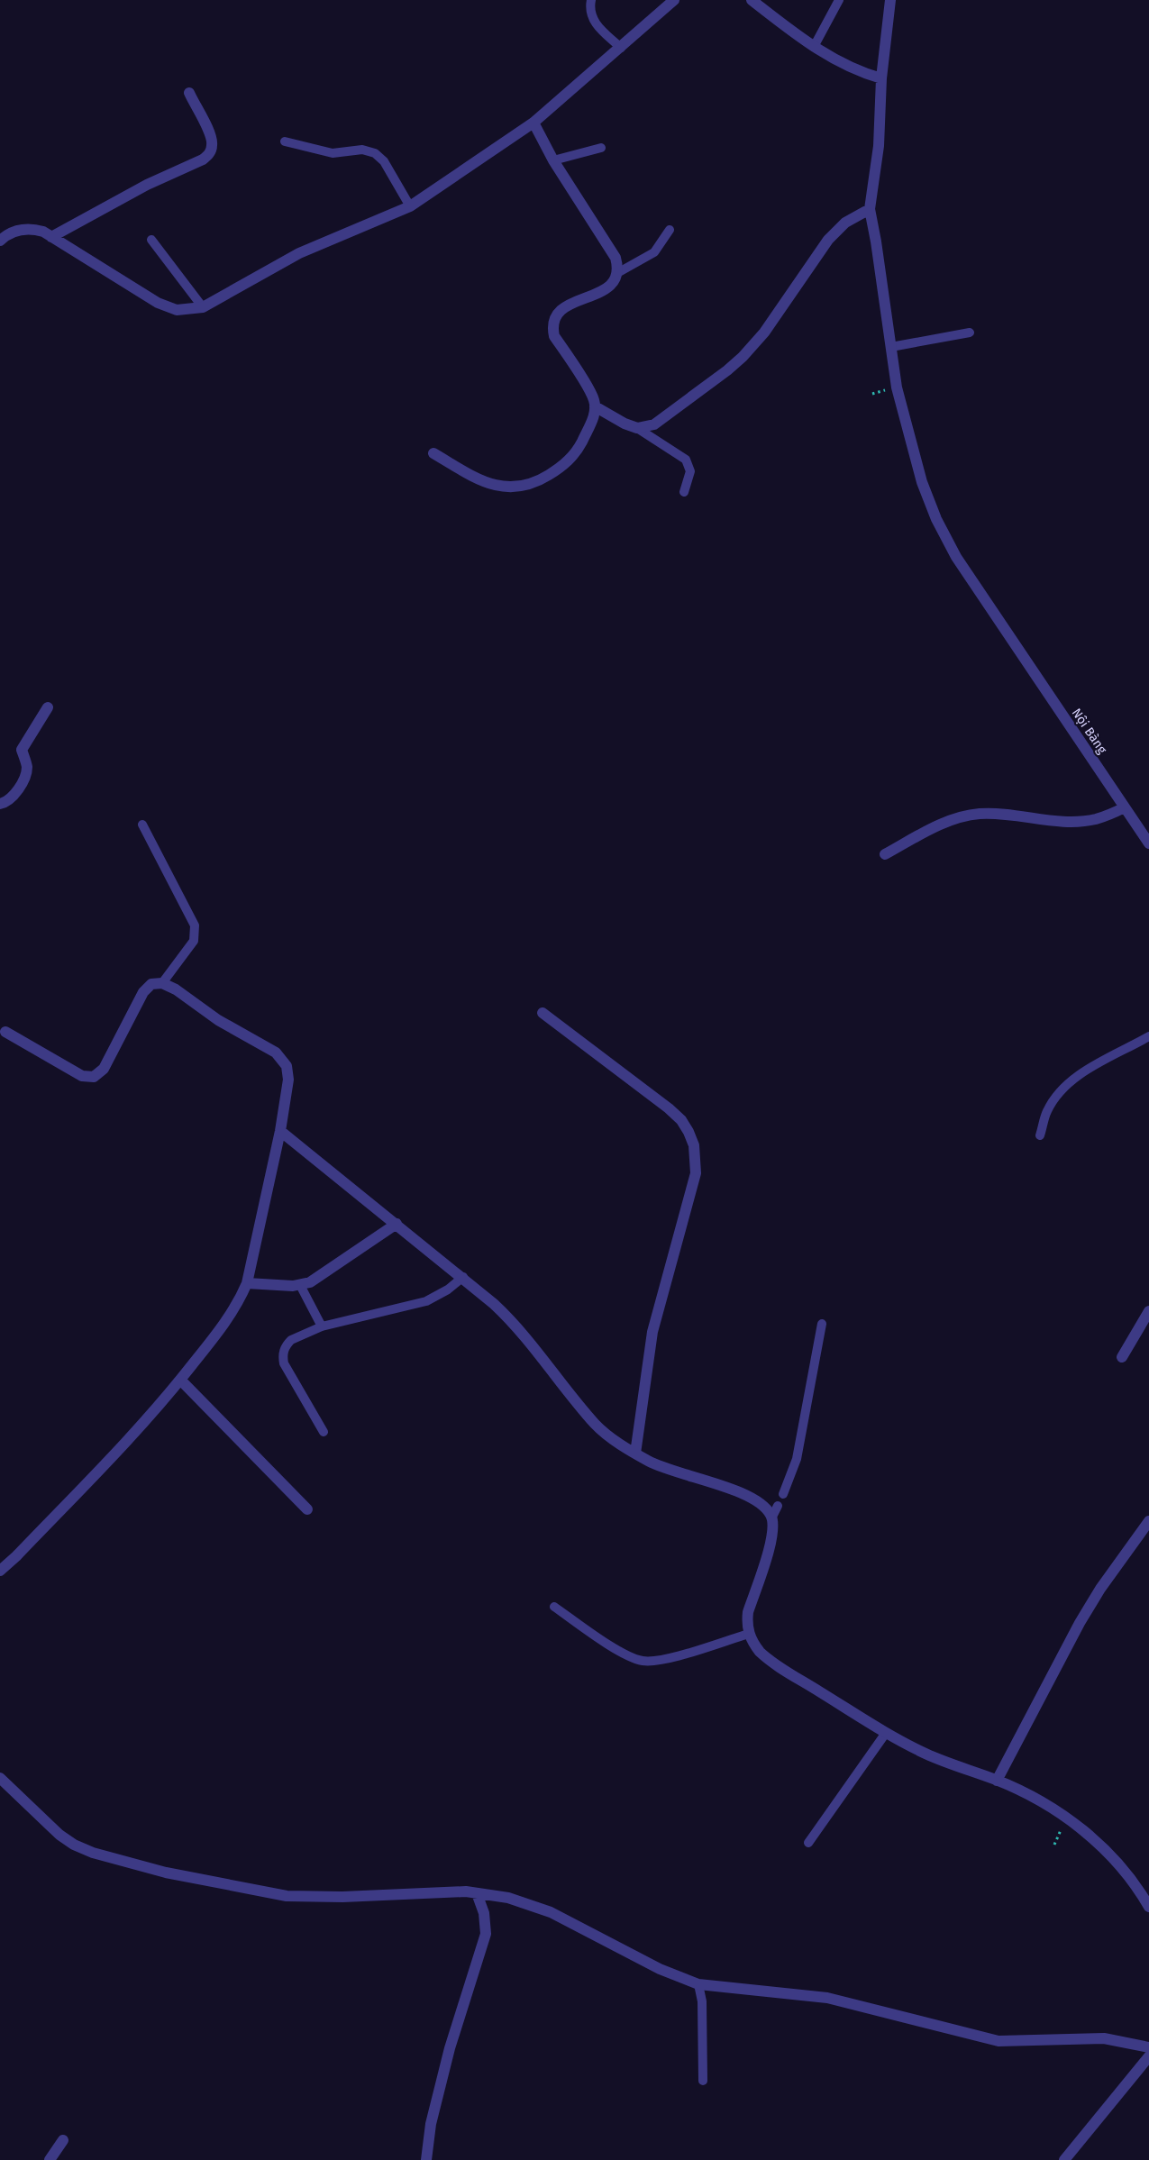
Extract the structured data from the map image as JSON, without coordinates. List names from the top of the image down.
{
  "streets": {
    "street": ["Nội Bàng"]
  }
}
